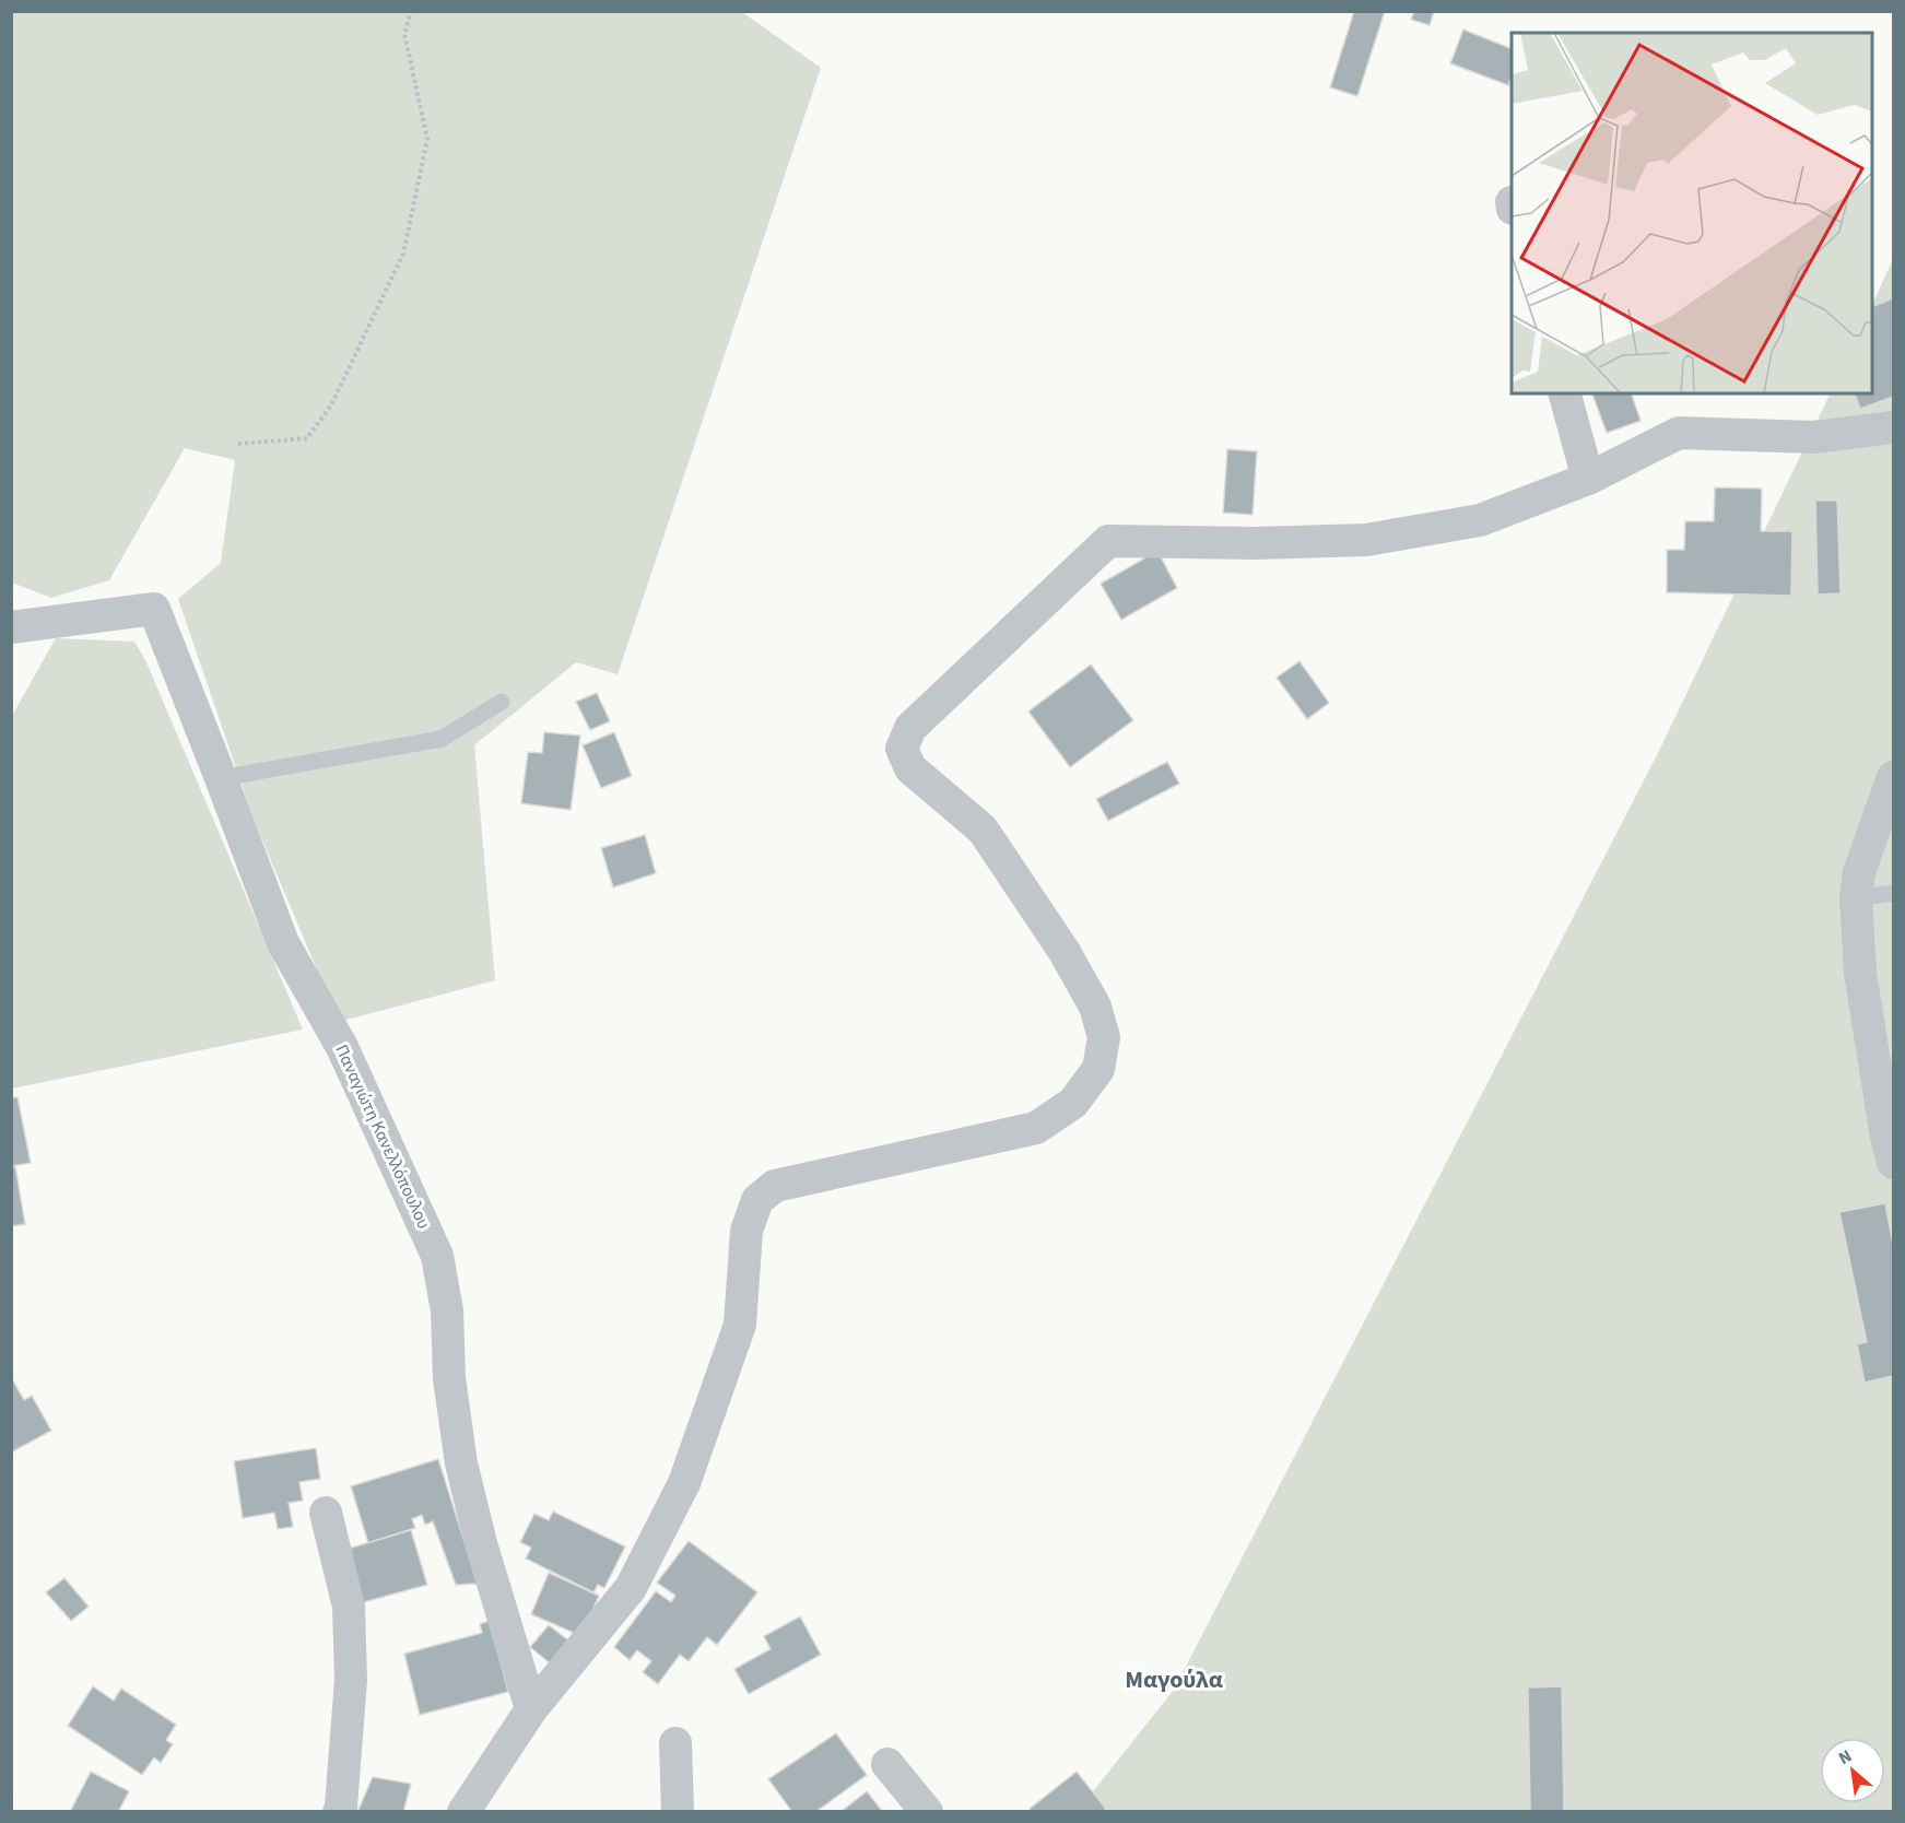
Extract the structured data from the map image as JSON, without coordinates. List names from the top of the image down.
{
  "streets": {
    "street": ["Παναγιώτη Κανελλόπουλου"]
  },
  "districts": ["Μαγούλα"],
  "north": "top left"
}
